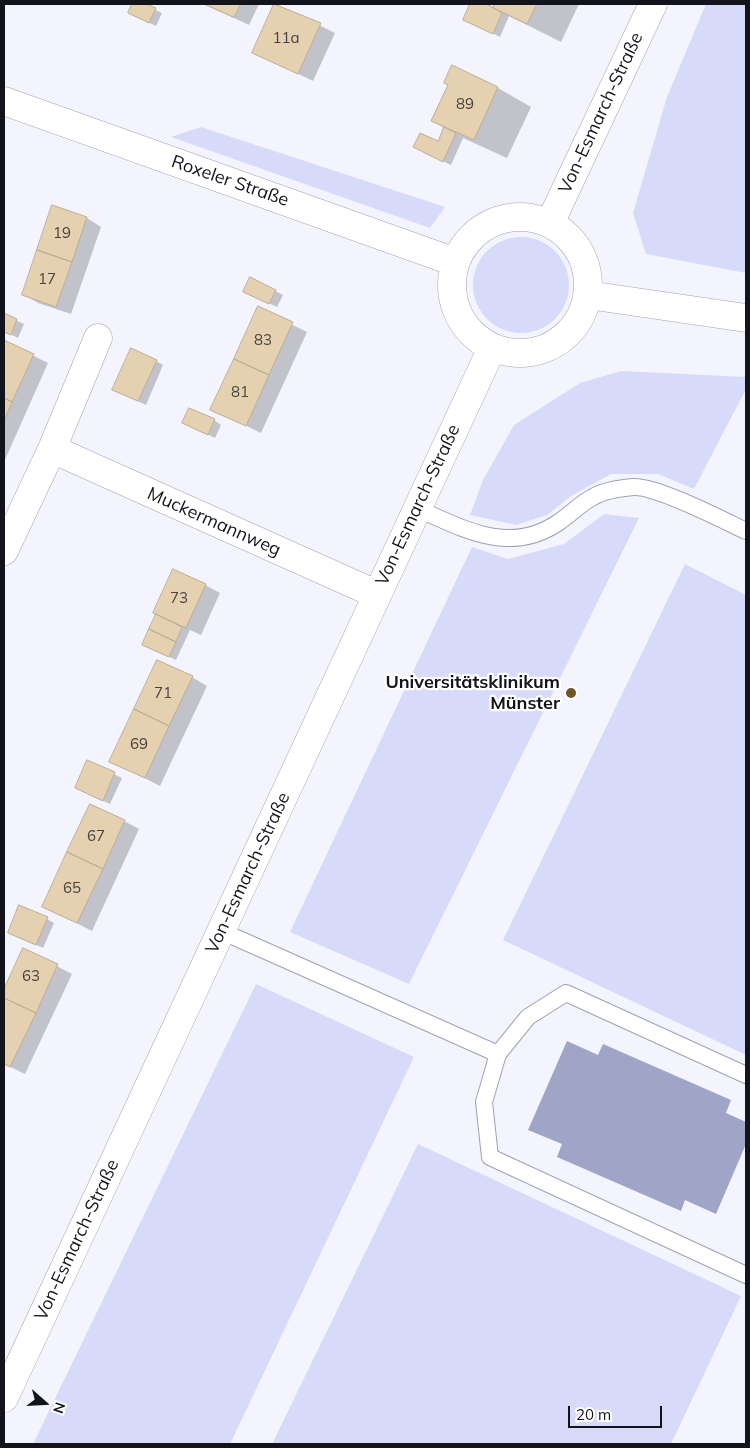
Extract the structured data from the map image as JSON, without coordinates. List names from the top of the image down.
{
  "streets": {
    "main road": ["Von-Esmarch-Straße", "Roxeler Straße", "Muckermannweg"]
  },
  "crossings": [
    ["Von-Esmarch-Straße", "Roxeler Straße"],
    ["Von-Esmarch-Straße", "Muckermannweg"]
  ],
  "places": ["Universitätsklinikum Münster"],
  "house_numbers": [
    "11a",
    "89",
    "19",
    "17",
    "83",
    "81",
    "73",
    "71",
    "69",
    "67",
    "65",
    "63"
  ],
  "scale_bar": "20 m",
  "north": "right"
}
